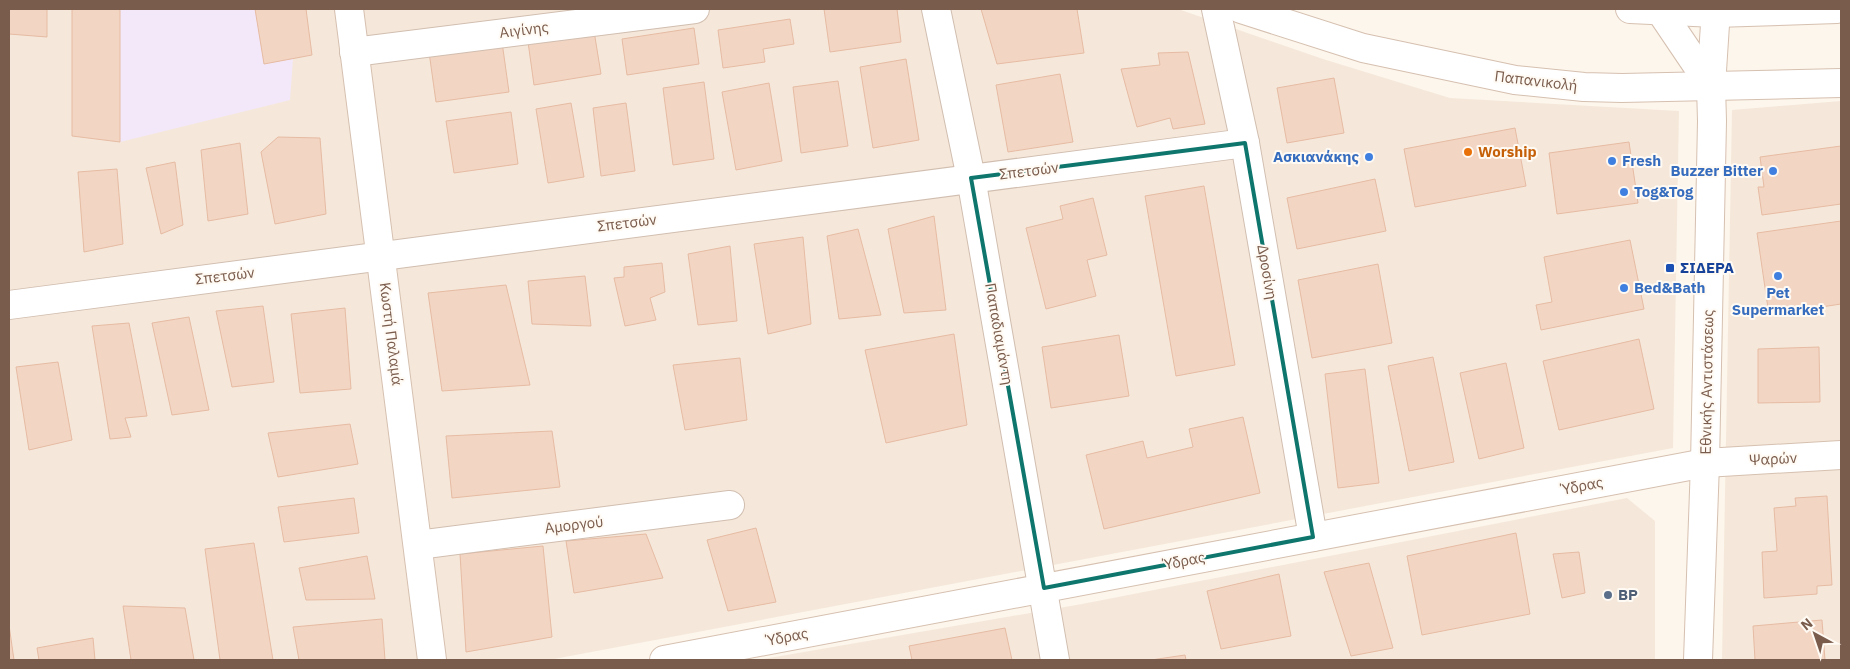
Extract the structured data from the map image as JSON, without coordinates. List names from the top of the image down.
{
  "streets": {
    "street": [
      "Αιγίνης",
      "Παπανικολή",
      "Σπετσών",
      "Δροσίνη",
      "Κωστή Παλαμά",
      "Παπαδιαμάντη",
      "Εθνικής Αντιστάσεως",
      "Ψαρών",
      "Ύδρας",
      "Αμοργού"
    ]
  },
  "crossings": [
    ["Αιγίνης", "Κωστή Παλαμά"],
    ["Παπανικολή", "Εθνικής Αντιστάσεως"],
    ["Σπετσών", "Δροσίνη"],
    ["Σπετσών", "Κωστή Παλαμά"],
    ["Σπετσών", "Παπαδιαμάντη"],
    ["Δροσίνη", "Ύδρας"],
    ["Κωστή Παλαμά", "Αμοργού"],
    ["Παπαδιαμάντη", "Ύδρας"],
    ["Εθνικής Αντιστάσεως", "Ψαρών"],
    ["Εθνικής Αντιστάσεως", "Ύδρας"],
    ["Ψαρών", "Ύδρας"]
  ],
  "places": {
    "other": [
      "Worship",
      "Ασκιανάκης",
      "Fresh",
      "Buzzer Bitter",
      "Tog&Tog",
      "Pet Supermarket",
      "Bed&Bath",
      "BP"
    ],
    "transit": ["ΣΙΔΕΡΑ"]
  },
  "north": "top left"
}
